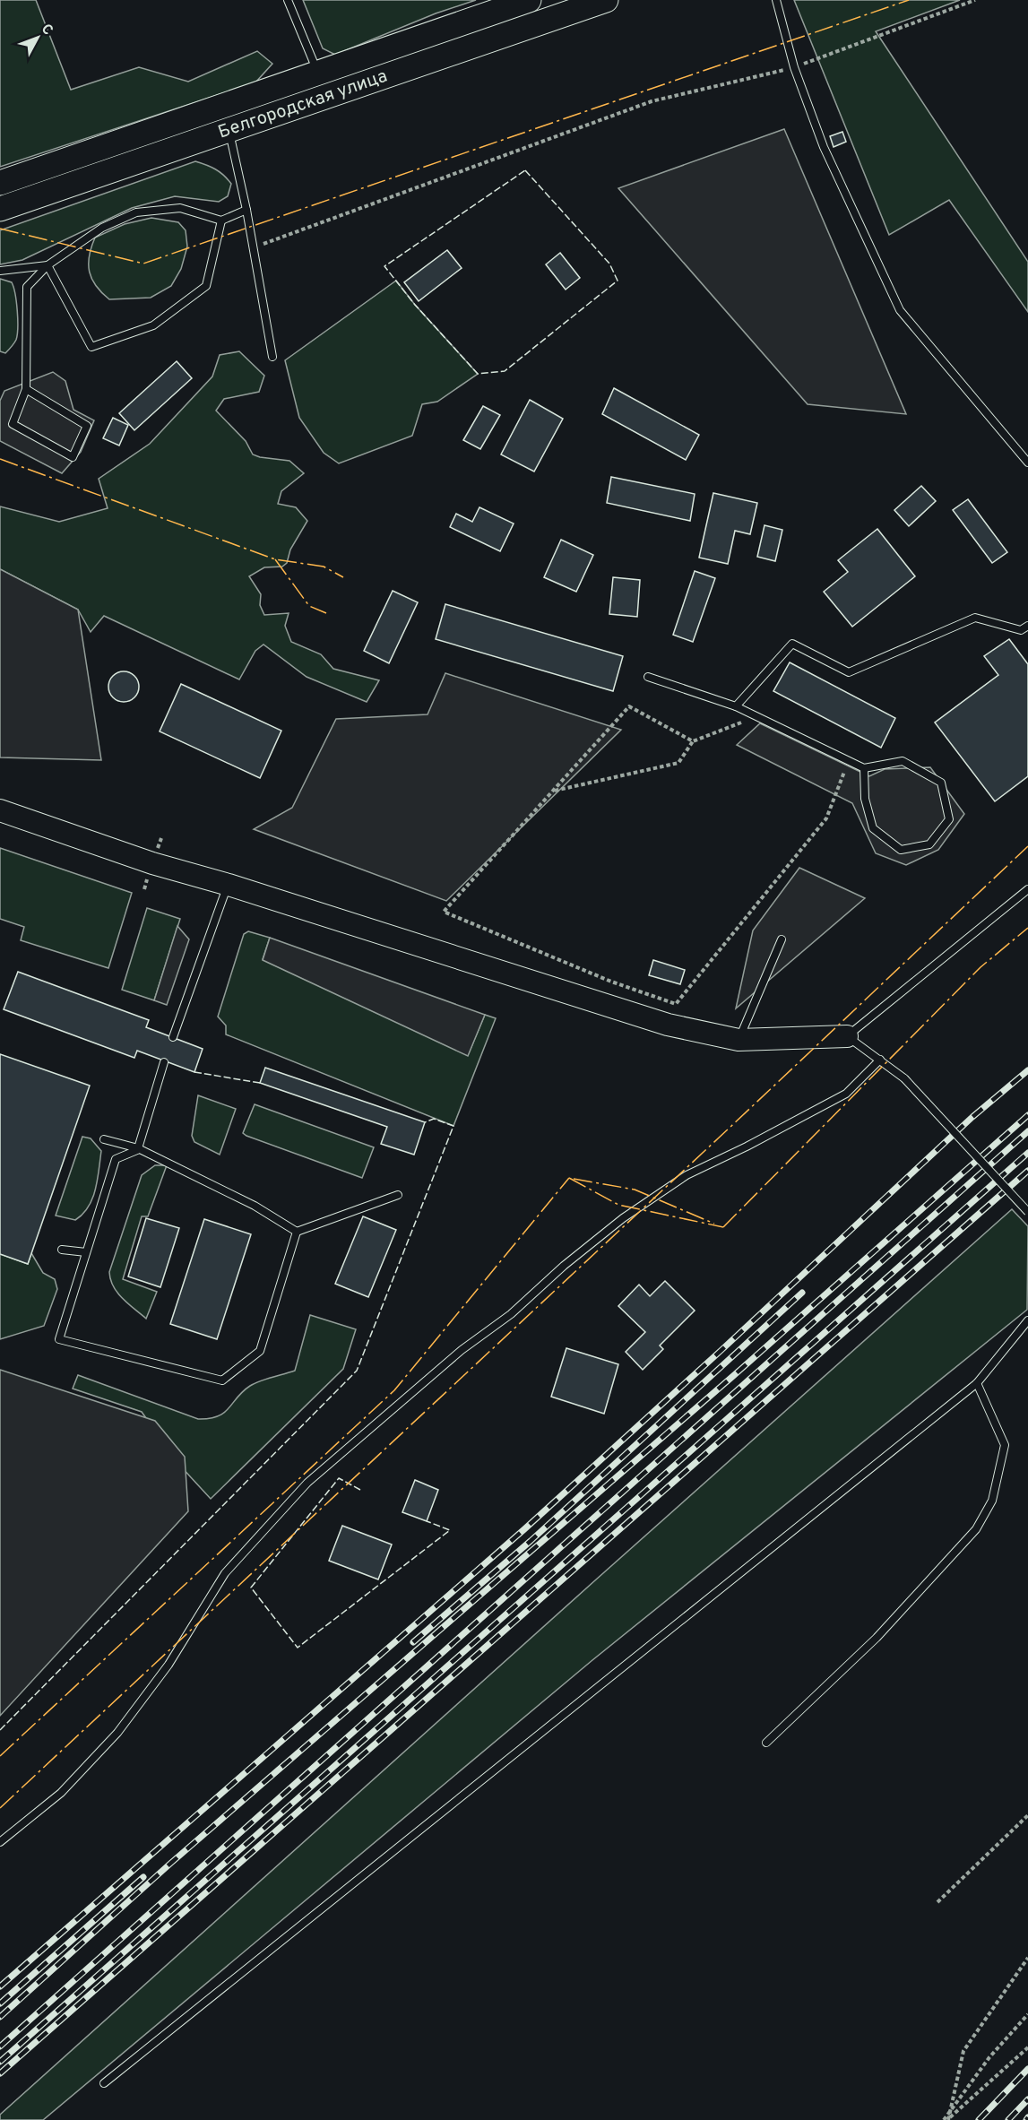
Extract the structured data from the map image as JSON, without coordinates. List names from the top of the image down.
{
  "streets": {
    "main road": ["Белгородская улица"]
  },
  "north": "top right"
}
